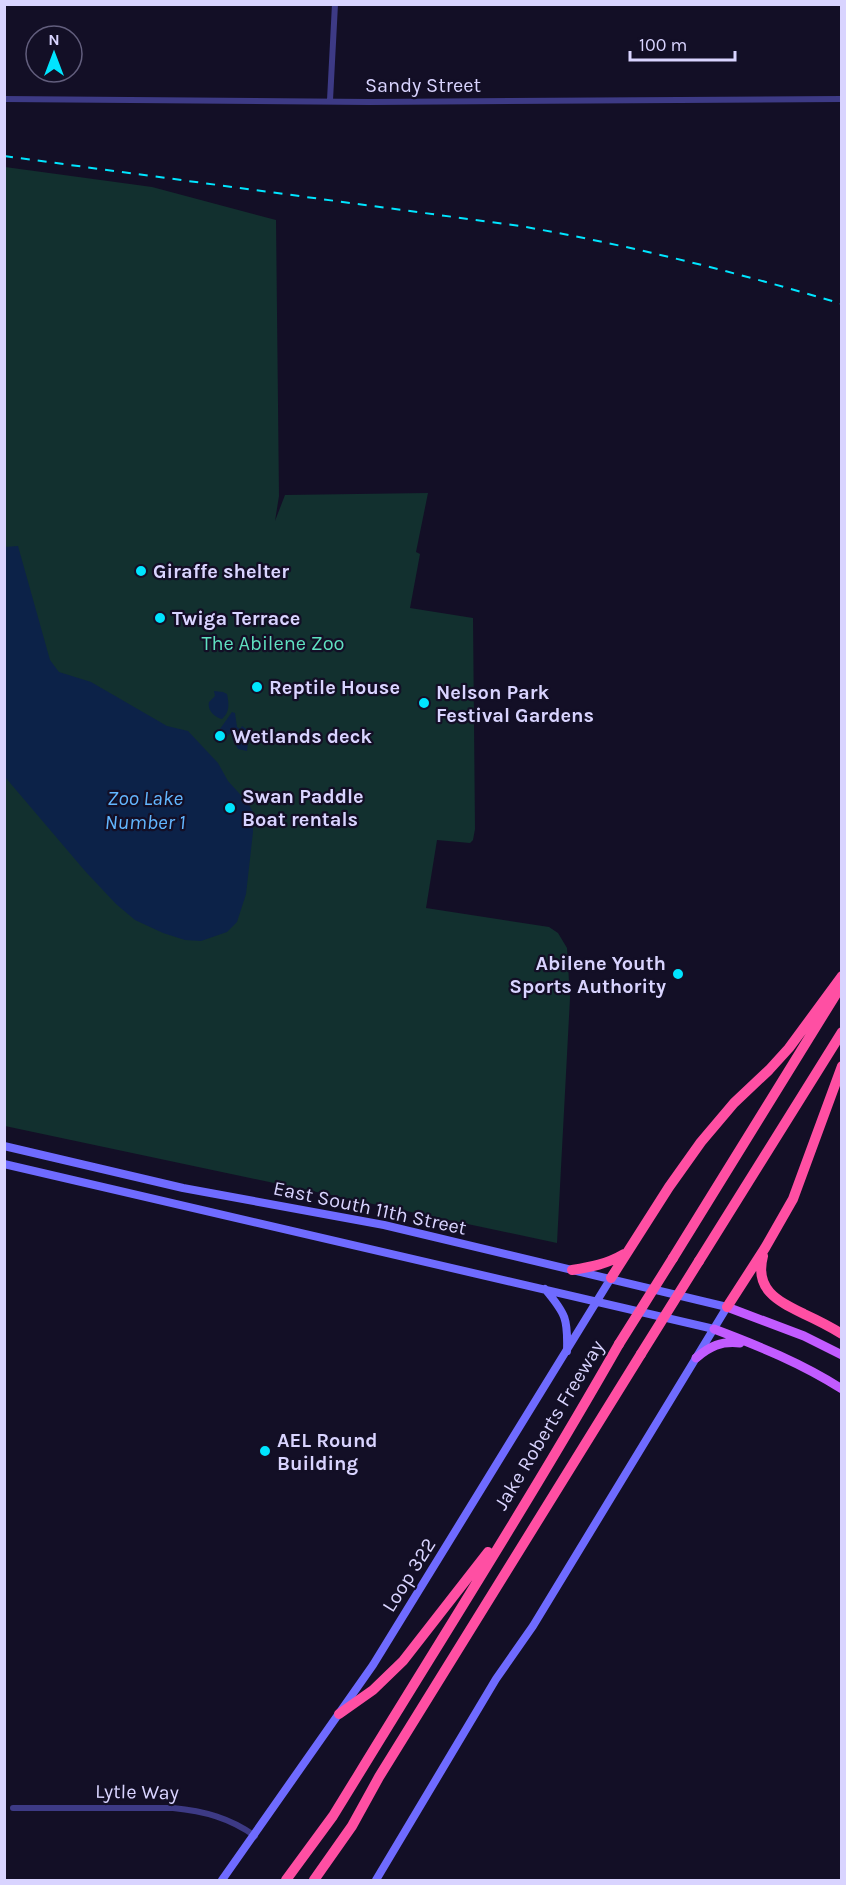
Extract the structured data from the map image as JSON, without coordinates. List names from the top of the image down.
{
  "streets": {
    "highway": ["Jake Roberts Freeway"],
    "main road": ["East South 11th Street", "Loop 322"],
    "street": ["Sandy Street", "Lytle Way"]
  },
  "crossings": [
    ["East South 11th Street", "Loop 322"],
    ["Loop 322", "Lytle Way"]
  ],
  "water": ["Zoo Lake Number 1"],
  "parks": ["The Abilene Zoo"],
  "places": [
    "Giraffe shelter",
    "Twiga Terrace",
    "Reptile House",
    "Nelson Park Festival Gardens",
    "Wetlands deck",
    "Swan Paddle Boat rentals",
    "Abilene Youth Sports Authority",
    "AEL Round Building"
  ],
  "scale_bar": "100 m",
  "north": "top"
}
